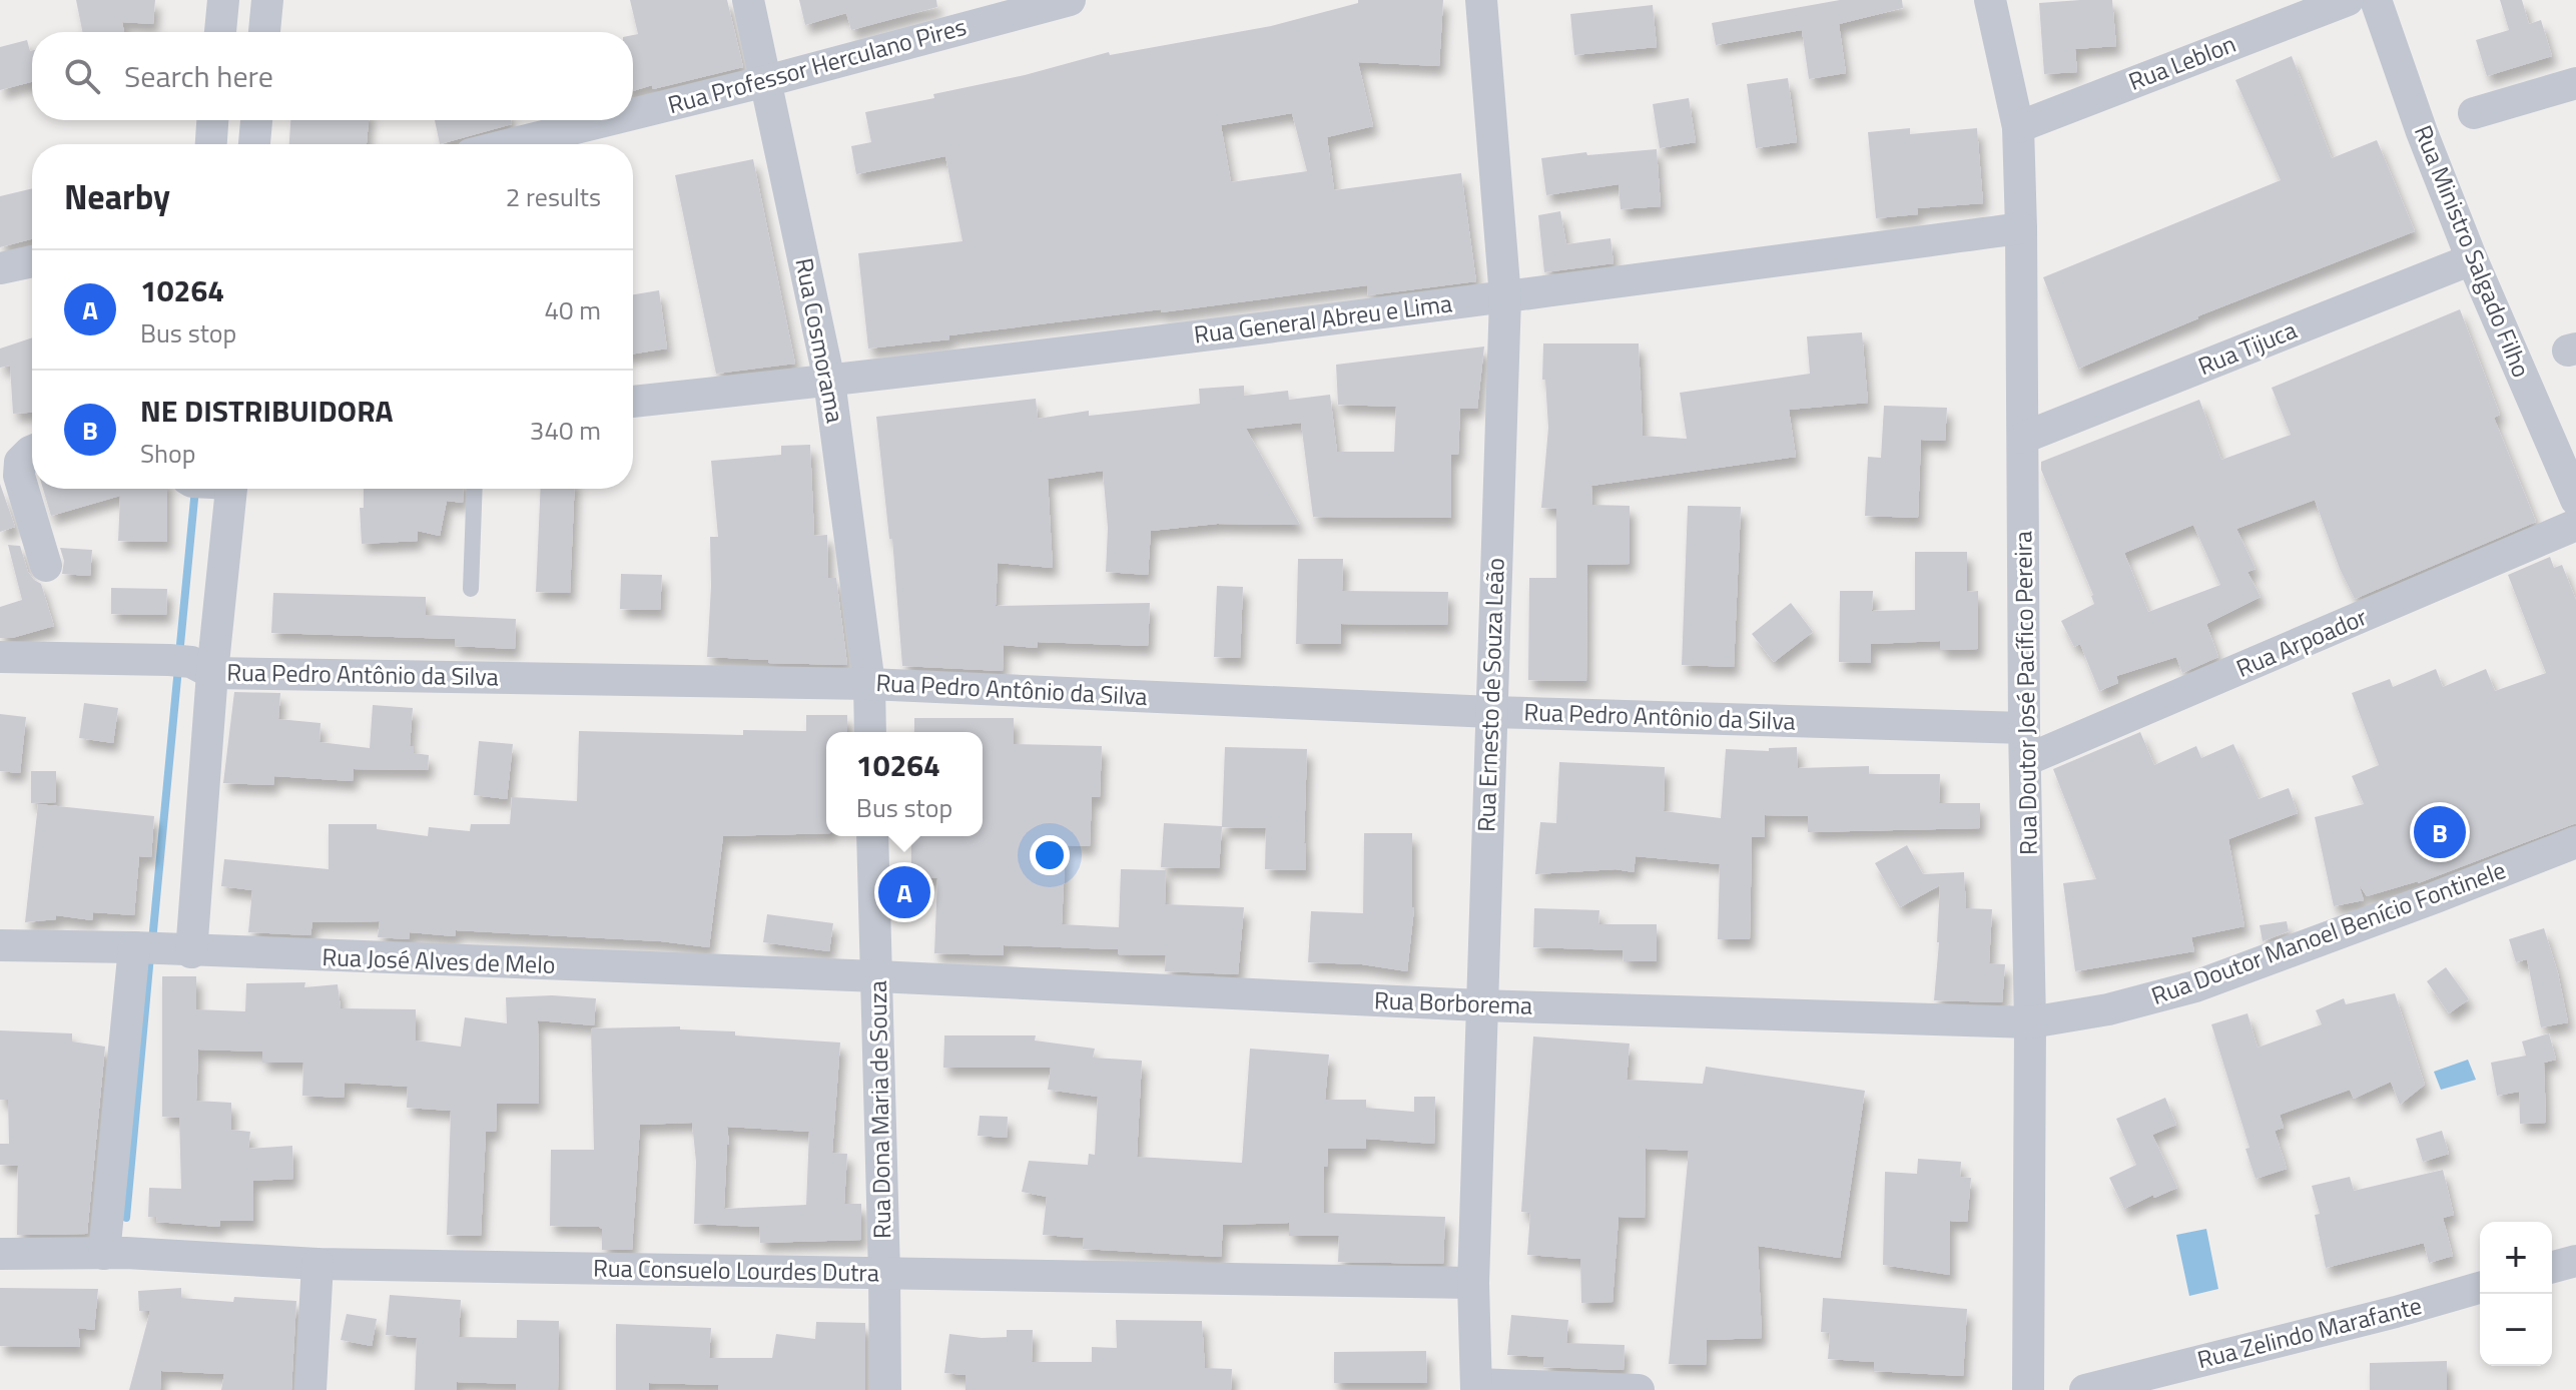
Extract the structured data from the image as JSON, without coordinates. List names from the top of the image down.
{
  "streets": {
    "street": [
      "Rua Leblon",
      "Rua Professor Herculano Pires",
      "Rua Ministro Salgado Filho",
      "Rua General Abreu e Lima",
      "Rua Cosmorama",
      "Rua Tijuca",
      "Rua Arpoador",
      "Rua Pedro Antônio da Silva",
      "Rua Doutor José Pacífico Pereira",
      "Rua Ernesto de Souza Leão",
      "Rua Doutor Manoel Benício Fontinele",
      "Rua José Alves de Melo",
      "Rua Borborema",
      "Rua Dona Maria de Souza",
      "Rua Consuelo Lourdes Dutra",
      "Rua Zelindo Marafante"
    ]
  },
  "crossings": [
    ["Rua Leblon", "Rua Doutor José Pacífico Pereira"],
    ["Rua Professor Herculano Pires", "Rua Cosmorama"],
    ["Rua Ministro Salgado Filho", "Rua Tijuca"],
    ["Rua General Abreu e Lima", "Rua Cosmorama"],
    ["Rua General Abreu e Lima", "Rua Doutor José Pacífico Pereira"],
    ["Rua General Abreu e Lima", "Rua Ernesto de Souza Leão"],
    ["Rua Cosmorama", "Rua Pedro Antônio da Silva"],
    ["Rua Tijuca", "Rua Doutor José Pacífico Pereira"],
    ["Rua Arpoador", "Rua Doutor José Pacífico Pereira"],
    ["Rua Pedro Antônio da Silva", "Rua Doutor José Pacífico Pereira"],
    ["Rua Pedro Antônio da Silva", "Rua Ernesto de Souza Leão"],
    ["Rua Doutor José Pacífico Pereira", "Rua Doutor Manoel Benício Fontinele"],
    ["Rua Doutor José Pacífico Pereira", "Rua Borborema"],
    ["Rua Ernesto de Souza Leão", "Rua Borborema"],
    ["Rua Ernesto de Souza Leão", "Rua Consuelo Lourdes Dutra"],
    ["Rua Doutor Manoel Benício Fontinele", "Rua Borborema"],
    ["Rua José Alves de Melo", "Rua Borborema"],
    ["Rua José Alves de Melo", "Rua Dona Maria de Souza"],
    ["Rua Borborema", "Rua Dona Maria de Souza"],
    ["Rua Dona Maria de Souza", "Rua Consuelo Lourdes Dutra"]
  ],
  "page": {
    "search": "Search here",
    "heading": ["Nearby", "2 results"],
    "list": [
      {
        "mark": "A",
        "name": "10264",
        "note": "Bus stop",
        "value": "40 m"
      },
      {
        "mark": "B",
        "name": "NE DISTRIBUIDORA",
        "note": "Shop",
        "value": "340 m"
      }
    ],
    "popup": ["10264", "Bus stop"],
    "pins": ["B", "A"],
    "map_buttons": ["+", "−"]
  }
}
